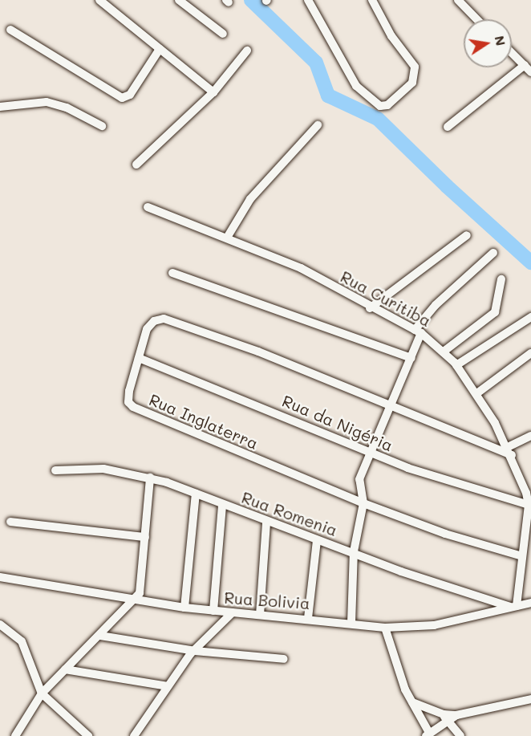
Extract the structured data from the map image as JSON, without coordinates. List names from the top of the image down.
{
  "streets": {
    "street": [
      "Rua Curitiba",
      "Rua Inglaterra",
      "Rua da Nigéria",
      "Rua Romenia",
      "Rua Bolivia"
    ]
  },
  "crossings": [
    ["Rua Curitiba", "Rua Inglaterra"],
    ["Rua Curitiba", "Rua da Nigéria"],
    ["Rua Curitiba", "Rua Romenia"],
    ["Rua Curitiba", "Rua Bolivia"],
    ["Rua Inglaterra", "Rua da Nigéria"],
    ["Rua Romenia", "Rua Bolivia"]
  ],
  "north": "right"
}
